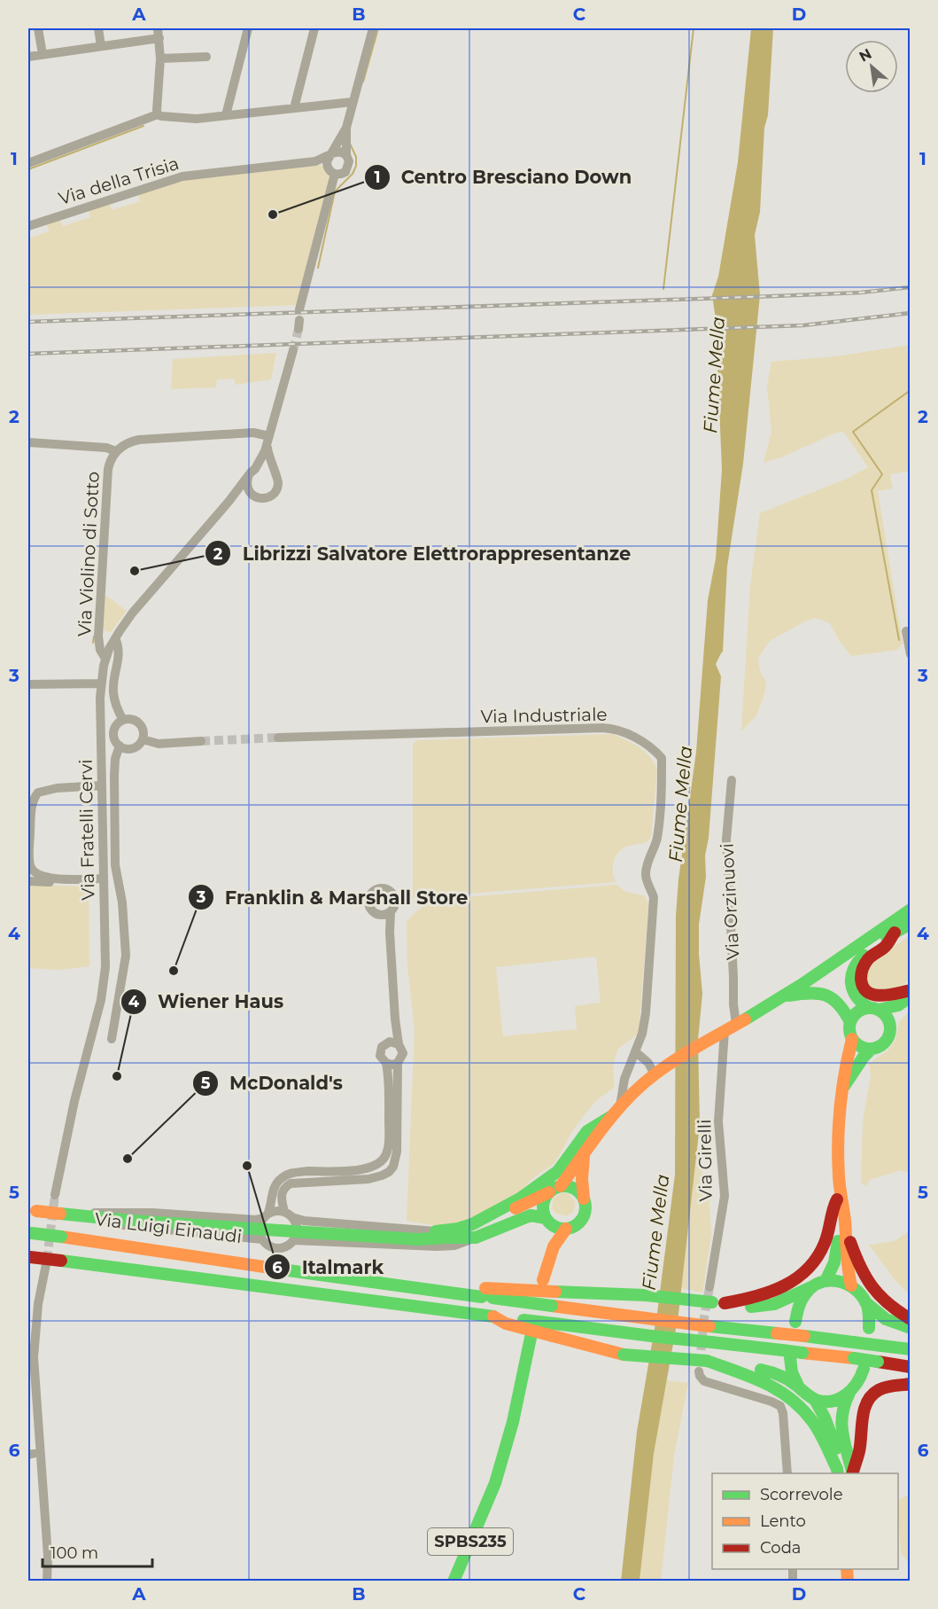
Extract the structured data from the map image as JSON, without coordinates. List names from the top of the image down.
{
  "streets": {
    "main road": ["Via Luigi Einaudi", "SPBS235"],
    "street": [
      "Via della Trisia",
      "Via Violino di Sotto",
      "Via Industriale",
      "Via Fratelli Cervi",
      "Via Orzinuovi",
      "Via Girelli"
    ]
  },
  "crossings": [
    ["Via Violino di Sotto", "Via Fratelli Cervi"]
  ],
  "water": ["Fiume Mella"],
  "places": [
    "Centro Bresciano Down",
    "Librizzi Salvatore Elettrorappresentanze",
    "Franklin & Marshall Store",
    "Wiener Haus",
    "McDonald's",
    "Italmark"
  ],
  "legend": ["Scorrevole", "Lento", "Coda"],
  "scale_bar": "100 m",
  "north": "top left",
  "grid": {
    "columns": [
      "A",
      "B",
      "C",
      "D"
    ],
    "rows": [
      "1",
      "2",
      "3",
      "4",
      "5",
      "6"
    ]
  }
}
